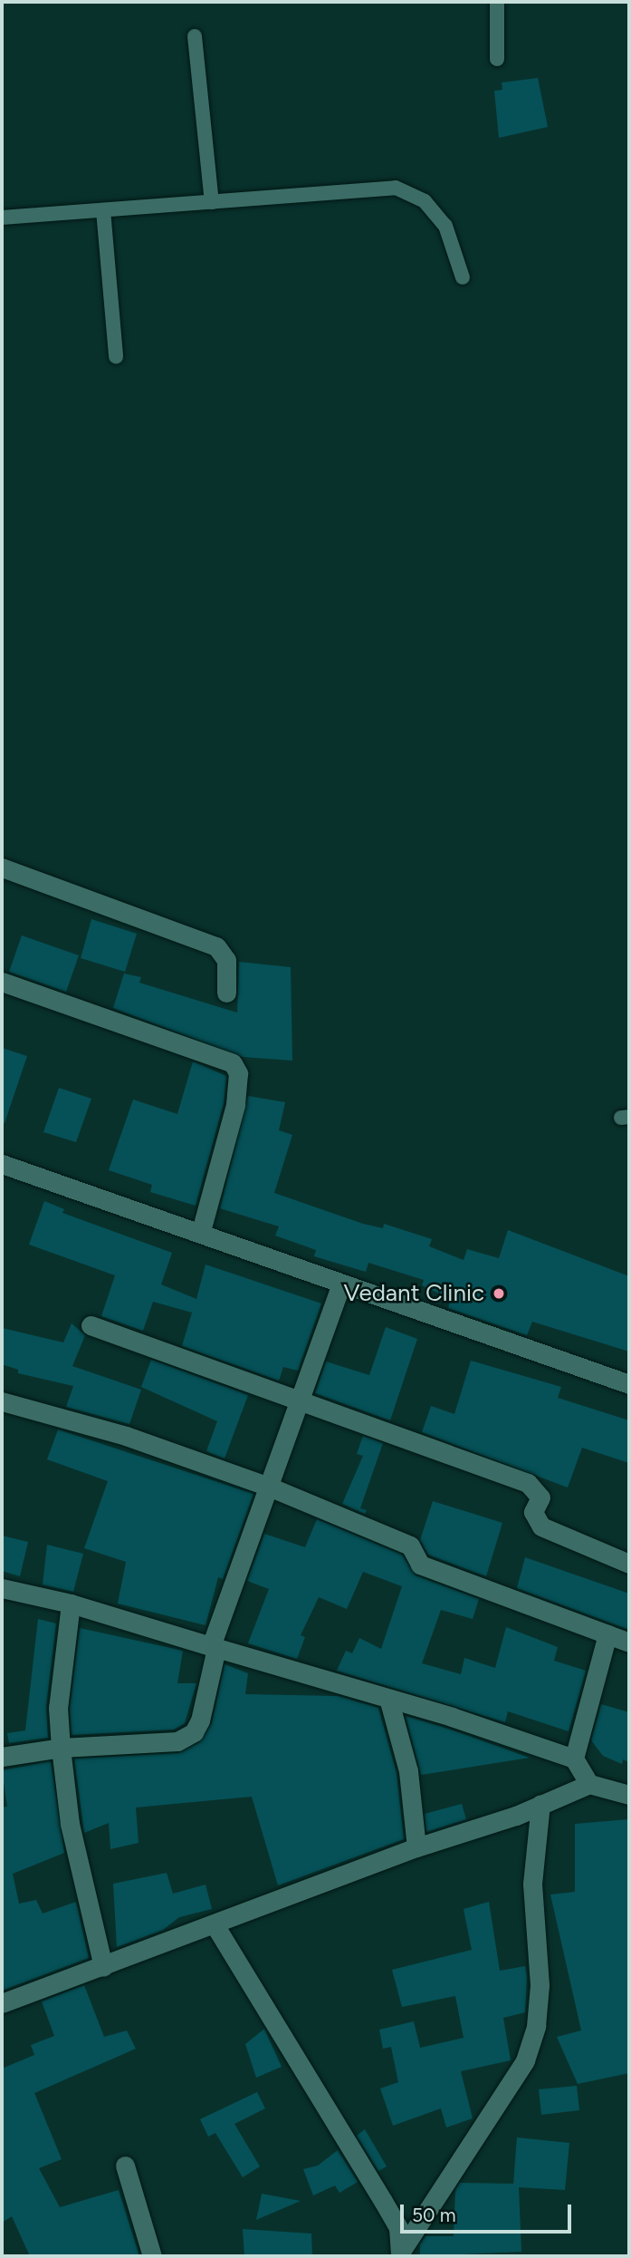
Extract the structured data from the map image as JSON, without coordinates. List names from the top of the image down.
{
  "places": ["Vedant Clinic"],
  "scale_bar": "50 m"
}
